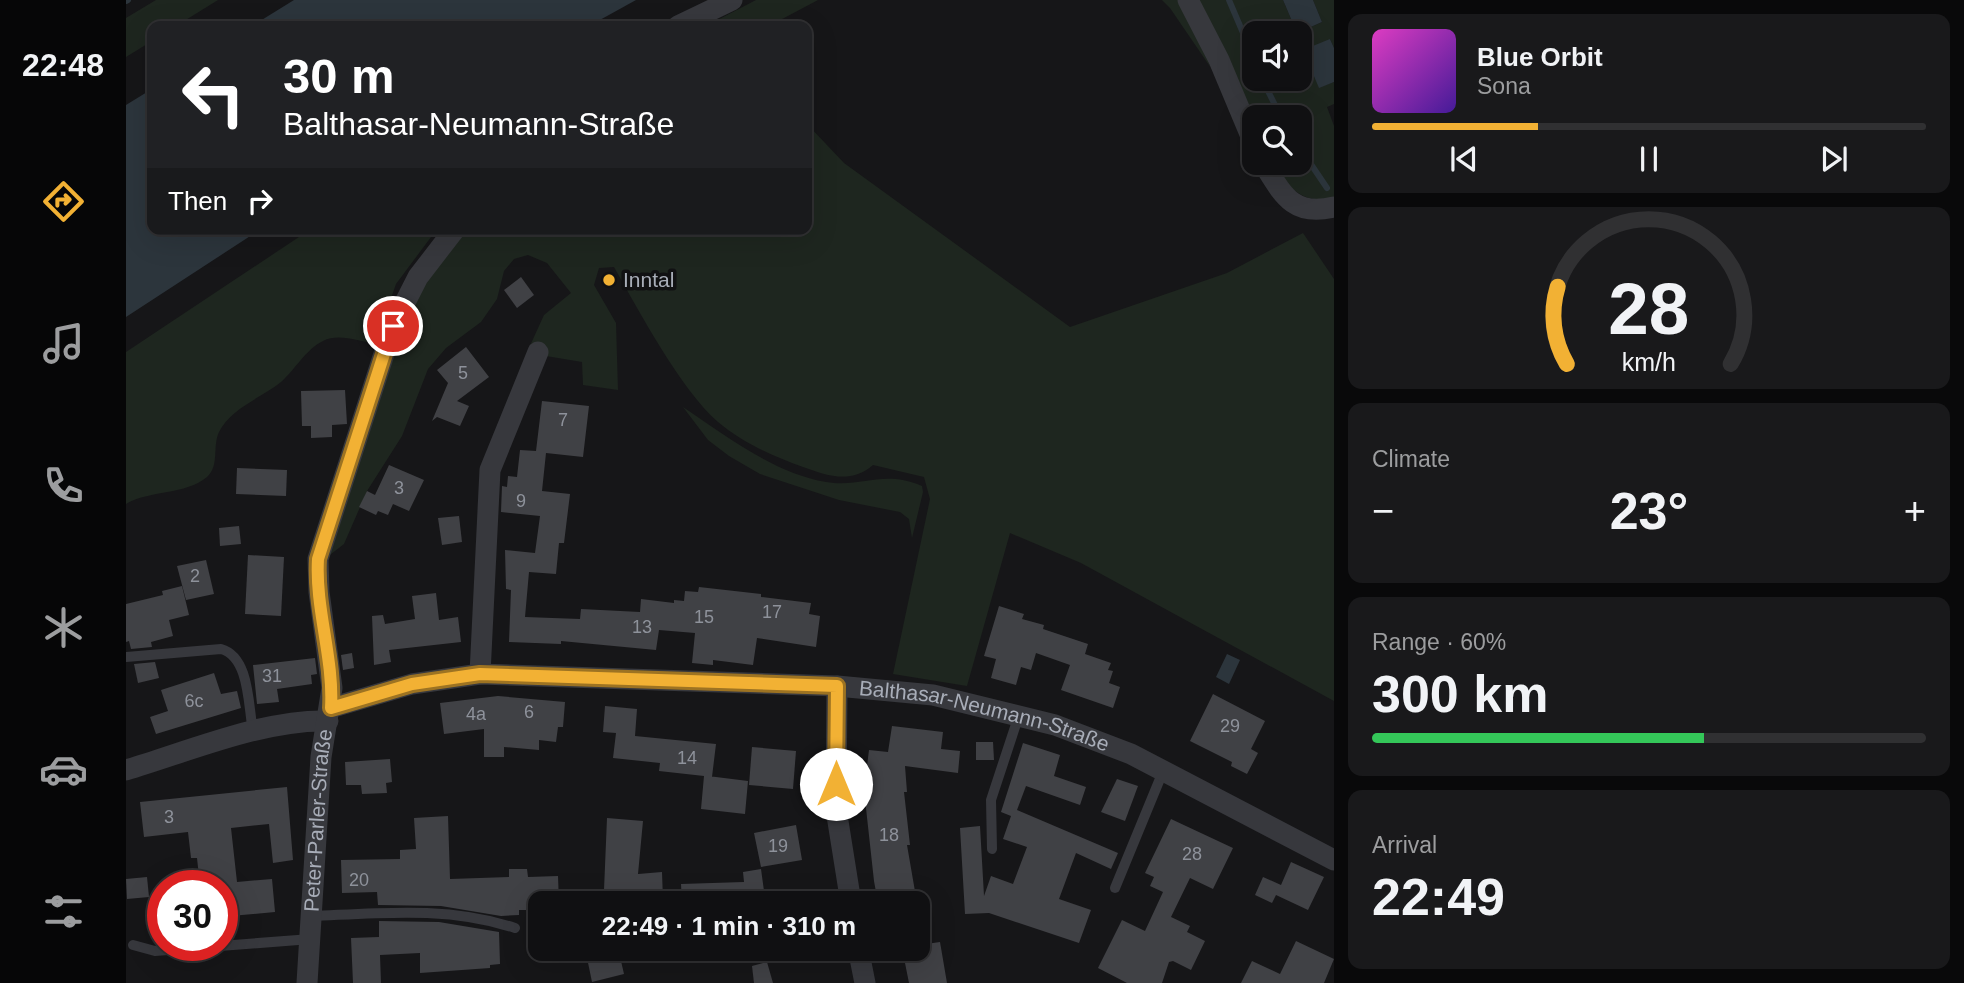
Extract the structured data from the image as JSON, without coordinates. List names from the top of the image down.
{
  "streets": {
    "street": ["Balthasar-Neumann-Straße", "Peter-Parler-Straße"]
  },
  "crossings": [
    ["Balthasar-Neumann-Straße", "Peter-Parler-Straße"]
  ],
  "places": ["Inntal"],
  "house_numbers": [
    "5",
    "7",
    "3",
    "9",
    "2",
    "17",
    "15",
    "13",
    "31",
    "6c",
    "6",
    "4a",
    "29",
    "14",
    "3",
    "18",
    "19",
    "28",
    "20"
  ],
  "page": {
    "tabs": "22:48",
    "turn": ["30 m", "Balthasar-Neumann-Straße"],
    "song": ["Blue Orbit", "Sona"],
    "then": "Then",
    "tile": [
      "Climate",
      ["Range · 60%", "300 km"],
      ["Arrival", "22:49"]
    ],
    "heat": ["−", "23°", "+"],
    "limit": "30",
    "trip": "22:49 · 1 min · 310 m",
    "gauge": ["28", "km/h"]
  }
}
